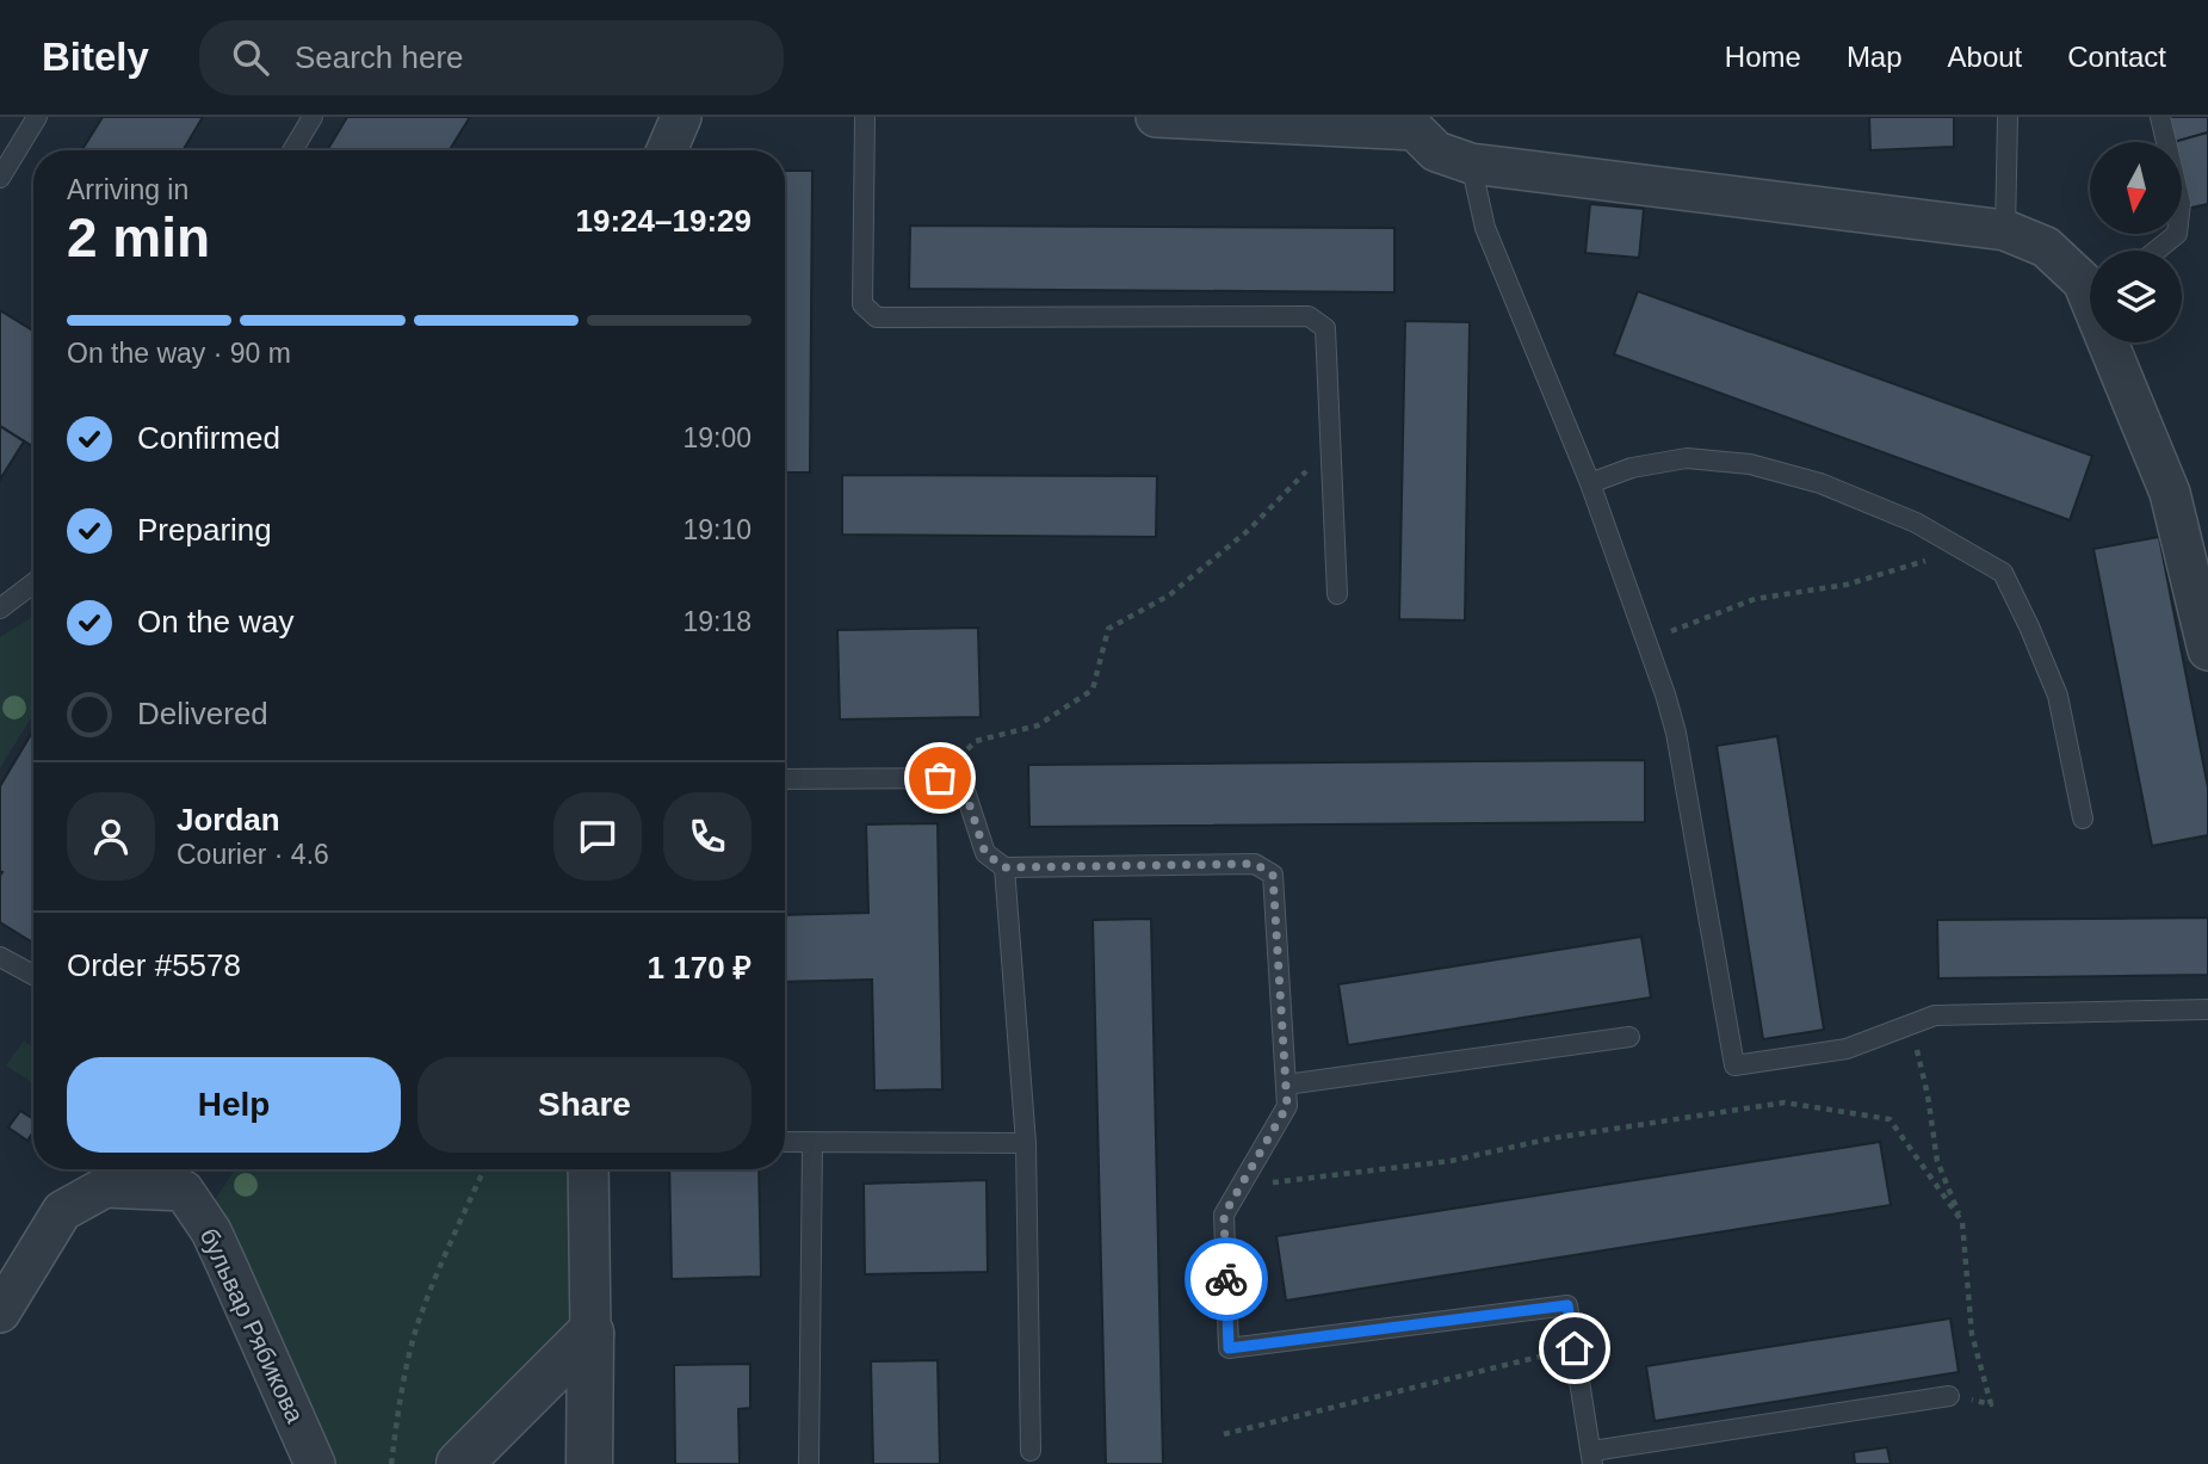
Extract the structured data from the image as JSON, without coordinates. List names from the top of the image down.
{
  "streets": {
    "street": ["бульвар Рябикова"]
  },
  "north": "bottom",
  "page": {
    "header": "Bitely",
    "search": "Search here",
    "nav": [
      "Home",
      "Map",
      "About",
      "Contact"
    ],
    "heading": ["2 min", "Arriving in", "19:24–19:29"],
    "panel": [
      "Jordan",
      "Courier · 4.6",
      "Order #5578",
      "1 170 ₽"
    ],
    "bar": "On the way · 90 m",
    "list": [
      ["Confirmed", "19:00"],
      ["Preparing", "19:10"],
      ["On the way", "19:18"],
      "Delivered"
    ],
    "buttons": ["Help", "Share"]
  }
}
